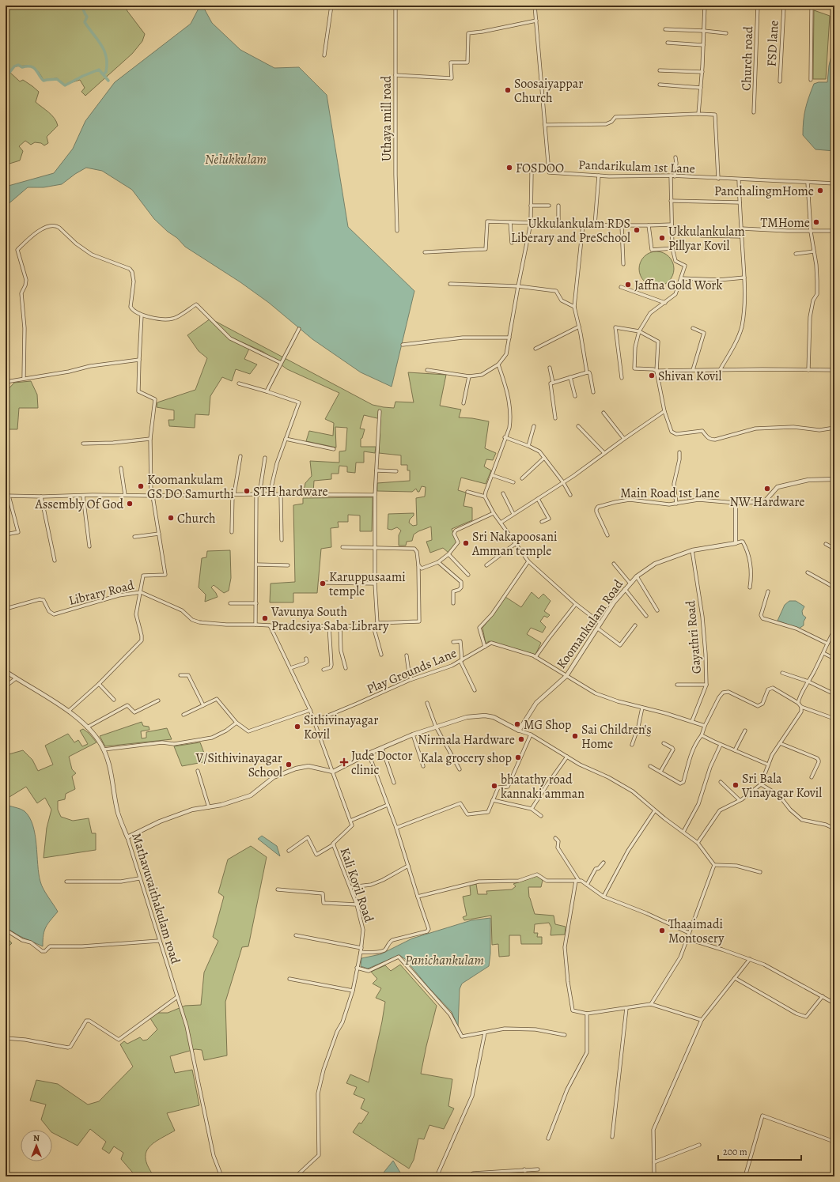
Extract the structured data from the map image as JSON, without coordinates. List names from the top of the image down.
{
  "streets": {
    "street": [
      "FSD lane",
      "Church road",
      "Uthaya mill road",
      "Pandarikulam 1st Lane",
      "Main Road 1st Lane",
      "Library Road",
      "Koomankulam Road",
      "Gayathri Road",
      "Play Grounds Lane",
      "Kali Kovil Road",
      "Mathavuvaithakulam road"
    ]
  },
  "crossings": [
    ["Koomankulam Road", "Gayathri Road"],
    ["Koomankulam Road", "Play Grounds Lane"],
    ["Gayathri Road", "Play Grounds Lane"]
  ],
  "water": ["Nelukkulam", "Panichankulam"],
  "places": {
    "other": [
      "Soosaiyappar Church",
      "FOSDOO",
      "PanchalingmHome",
      "TMHome",
      "Ukkulankulam RDS Liberary and PreSchool",
      "Ukkulankulam Pillyar Kovil",
      "Jaffna Gold Work",
      "Shivan Kovil",
      "Koomankulam GS DO Samurthi",
      "NW Hardware",
      "STH hardware",
      "Assembly Of God",
      "Church",
      "Sri Nakapoosani Amman temple",
      "Karuppusaami temple",
      "Vavunya South Pradesiya Saba Library",
      "MG Shop",
      "Sithivinayagar Kovil",
      "Sai Children's Home",
      "Nirmala Hardware",
      "Kala grocery shop",
      "V/Sithivinayagar School",
      "Sri Bala Vinayagar Kovil",
      "bhatathy road kannaki amman",
      "Thaaimadi Montosery"
    ],
    "health": ["Jude Doctor clinic"]
  },
  "scale_bar": "200 m",
  "north": "top"
}
